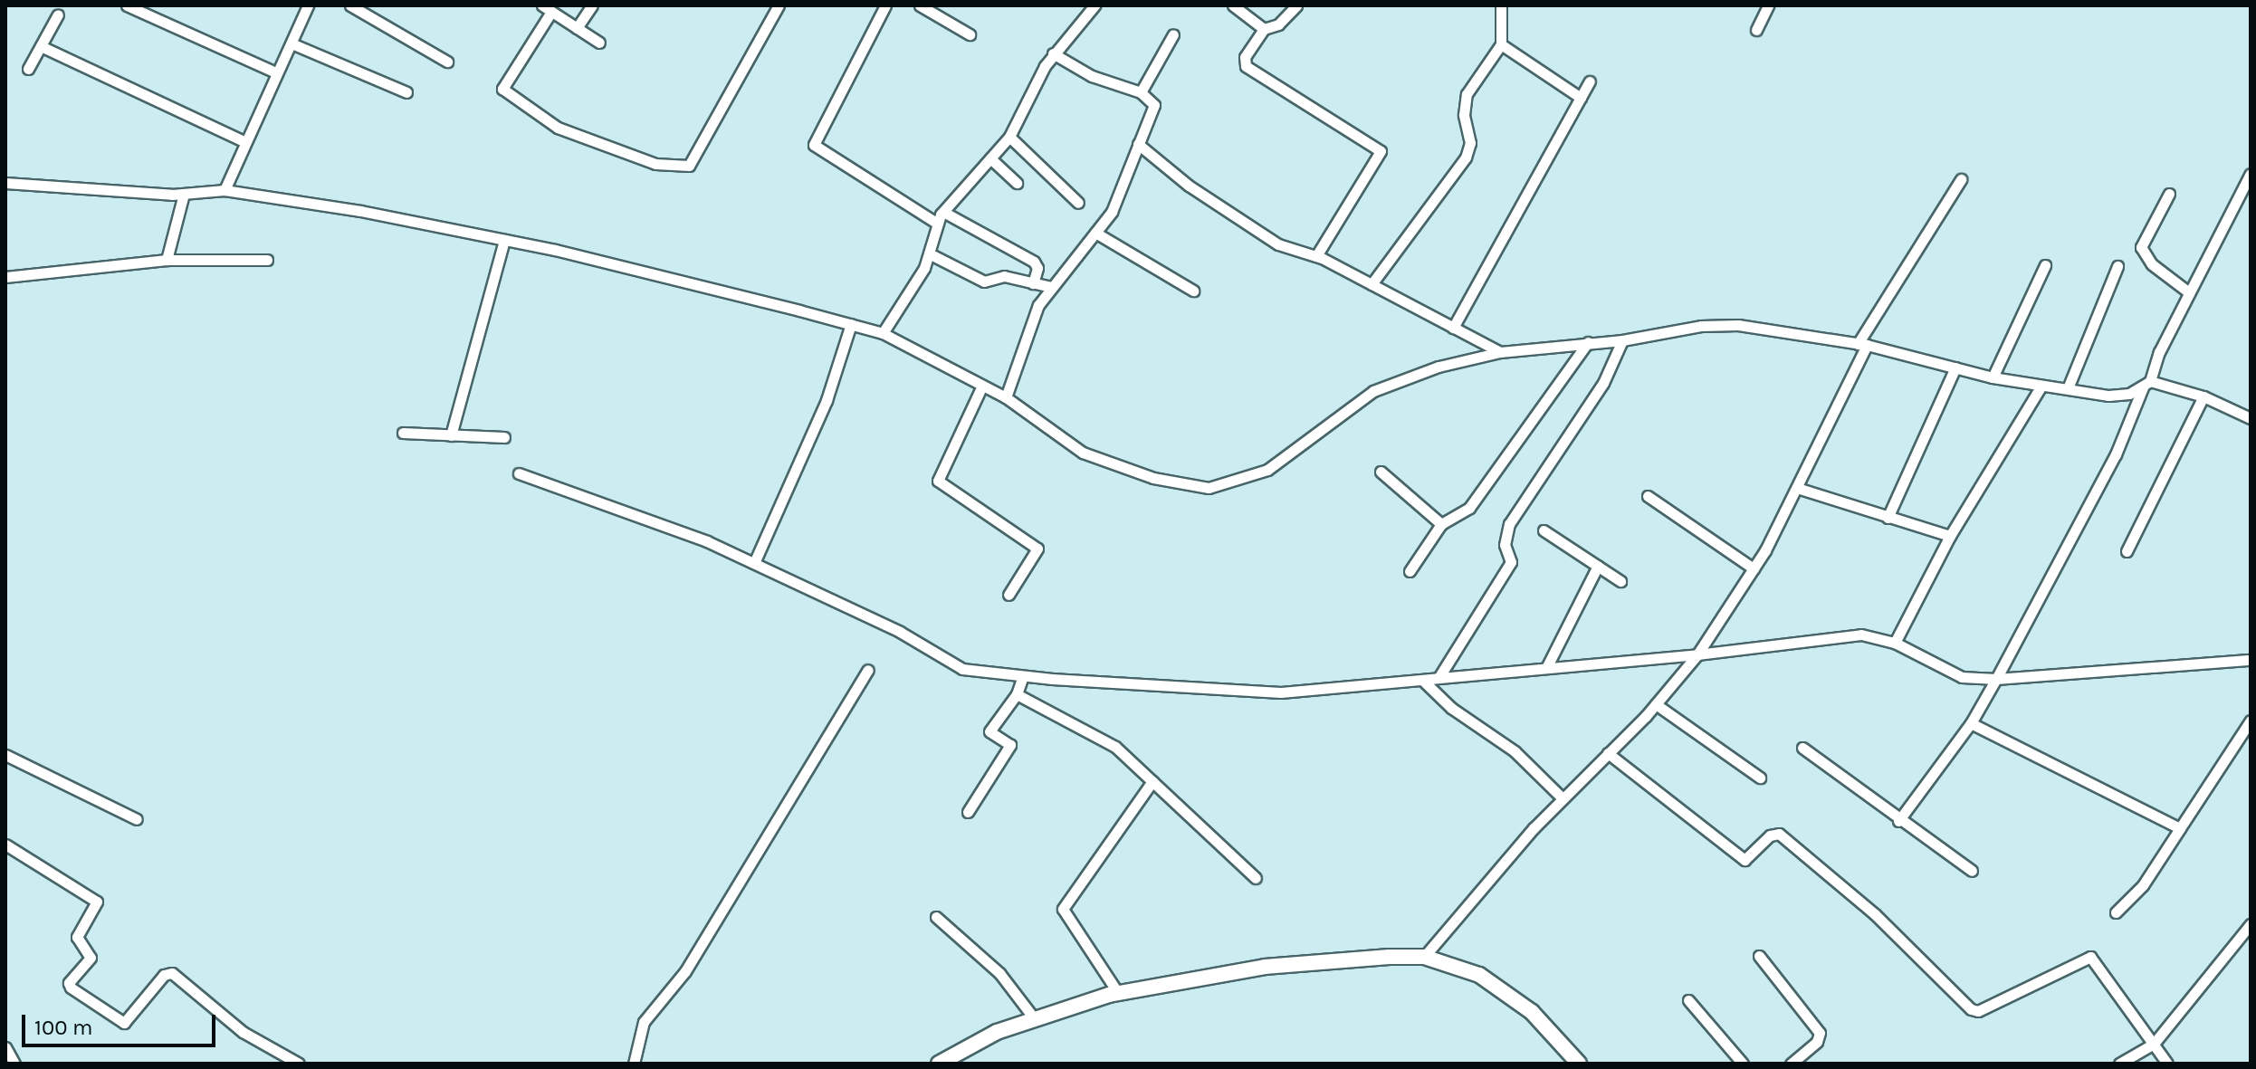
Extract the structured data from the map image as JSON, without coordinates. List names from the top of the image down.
{
  "scale_bar": "100 m"
}
